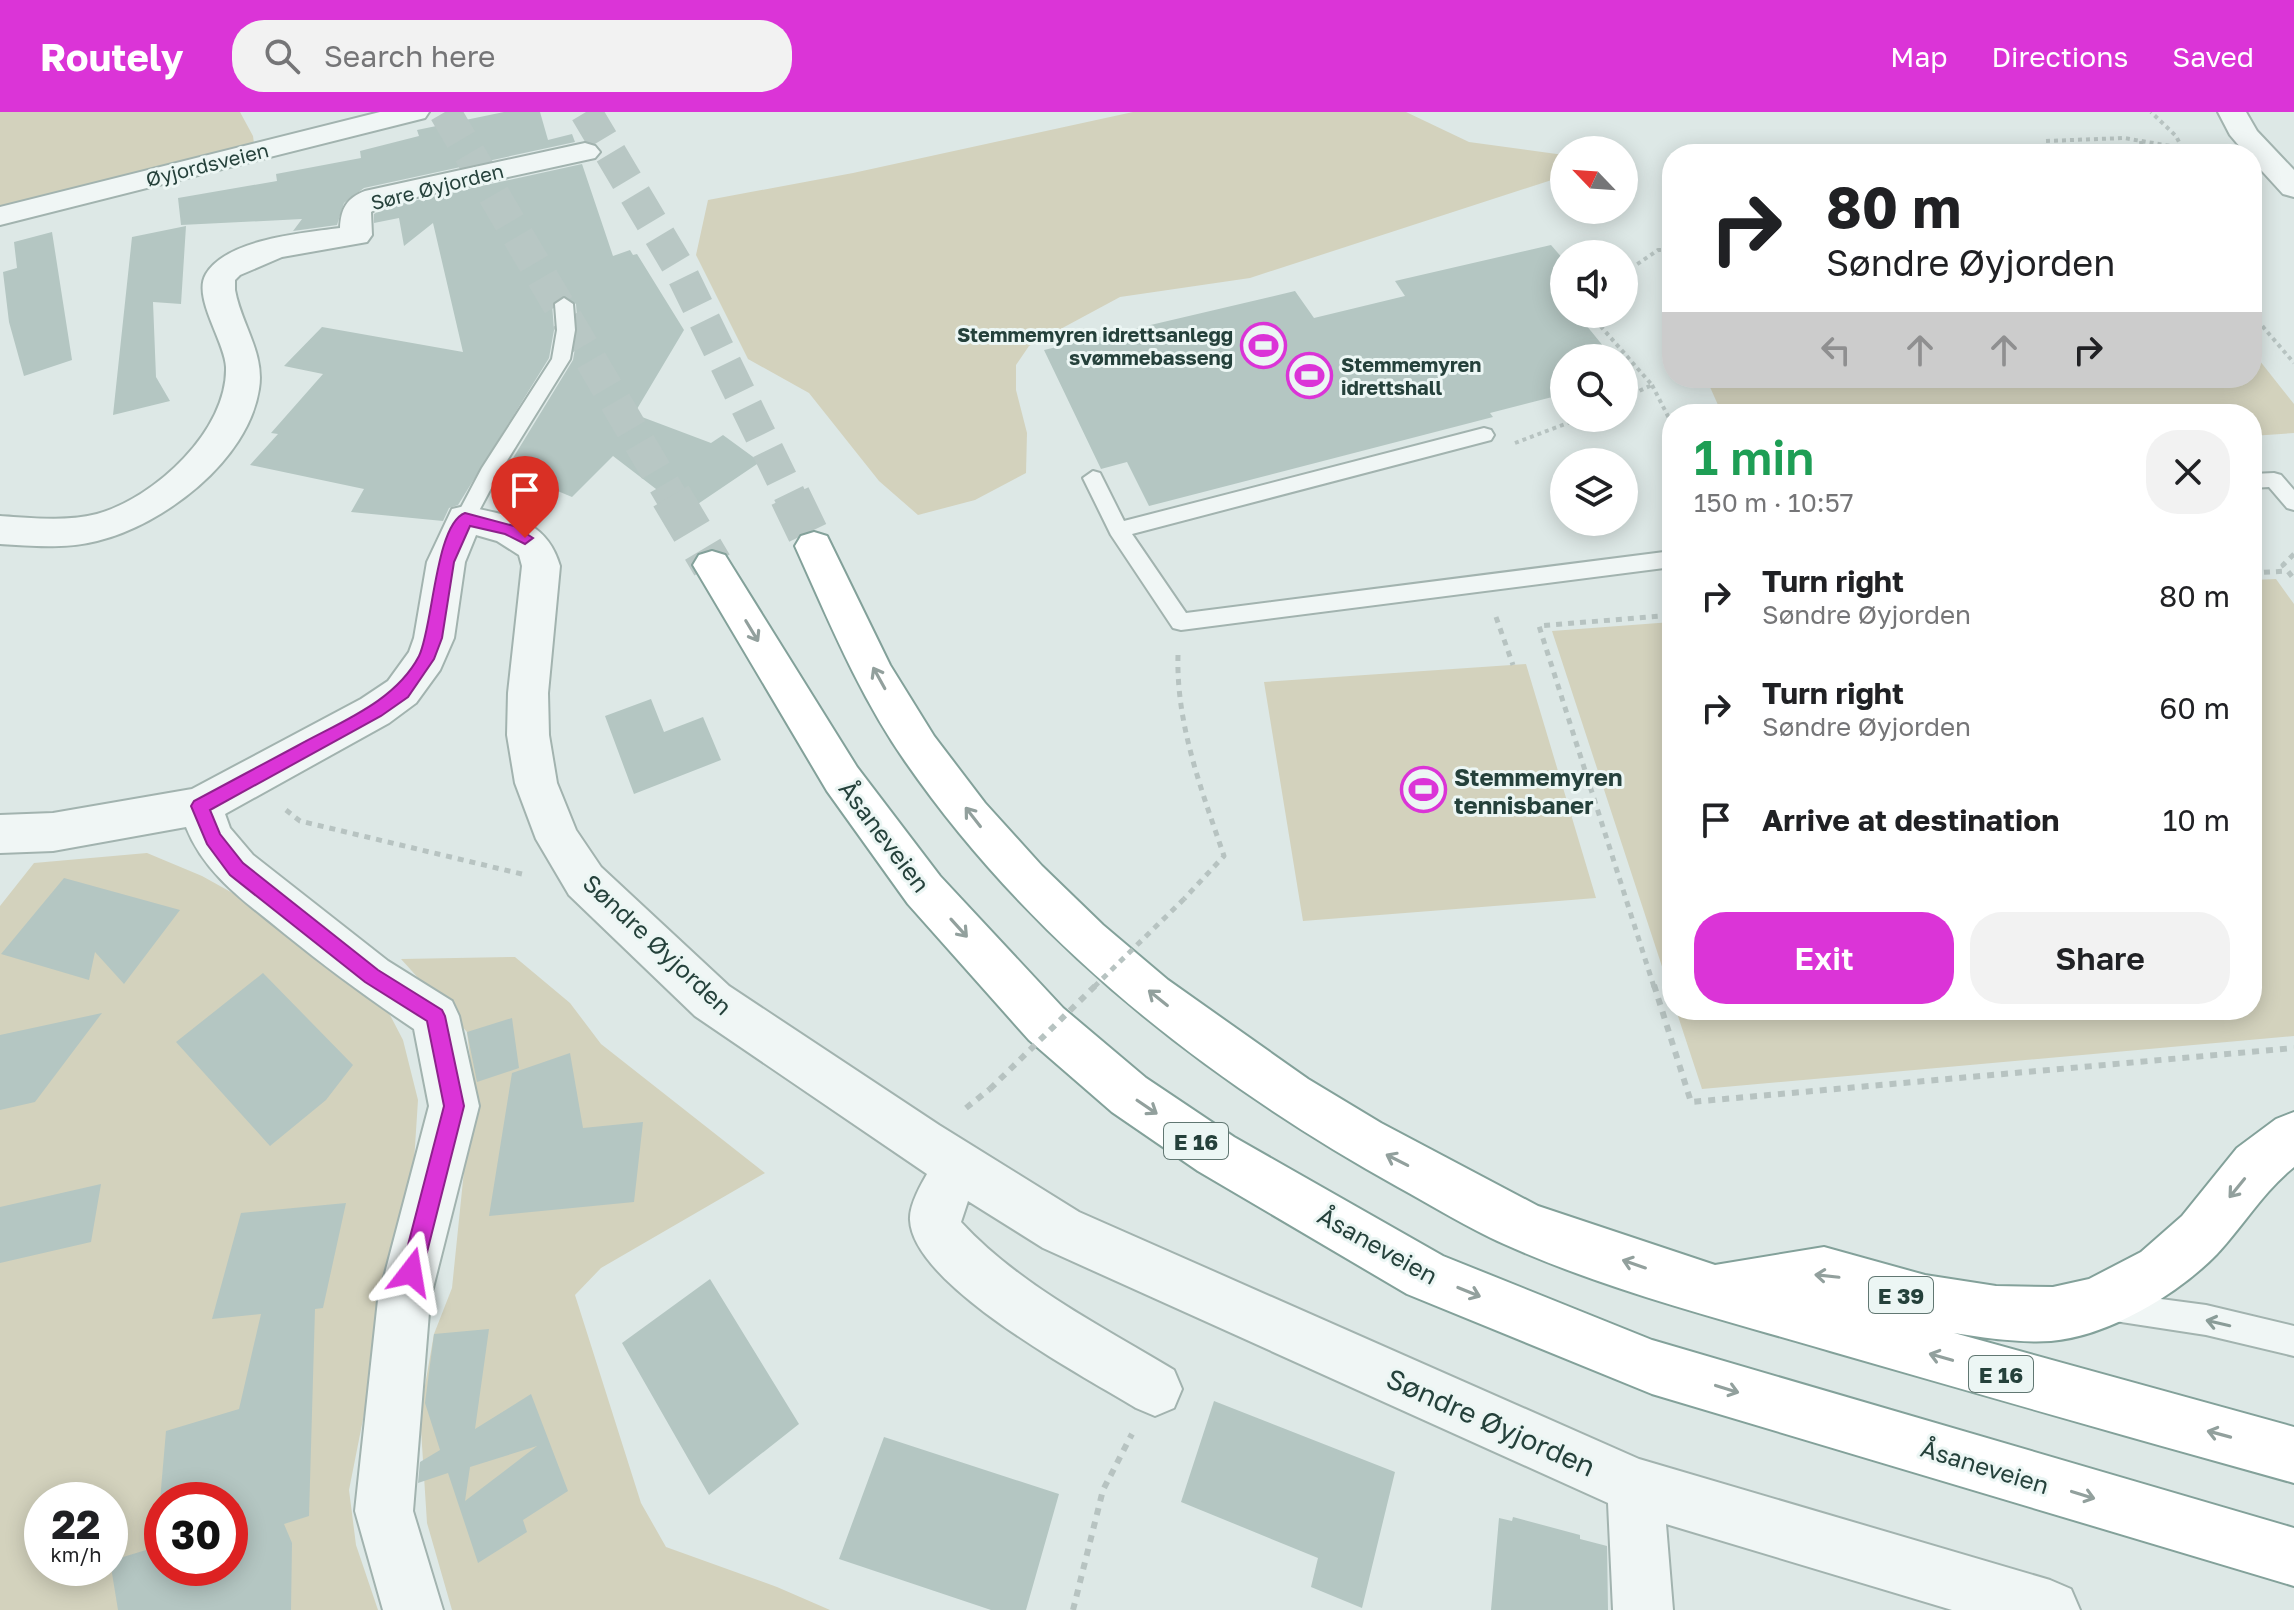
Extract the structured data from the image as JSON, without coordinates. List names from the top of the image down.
{
  "streets": {
    "highway": ["Åsaneveien", "E 16", "E 39"],
    "street": ["Øyjordsveien", "Søre Øyjorden", "Søndre Øyjorden"]
  },
  "crossings": [
    ["E 16", "E 39"]
  ],
  "places": {
    "sports": ["Stemmemyren idrettsanlegg svømmebasseng", "Stemmemyren idrettshall", "Stemmemyren tennisbaner"]
  },
  "north": "top left",
  "page": {
    "header": "Routely",
    "search": "Search here",
    "nav": ["Map", "Directions", "Saved"],
    "turn": ["80 m", "Søndre Øyjorden"],
    "heading": ["1 min", "150 m · 10:57"],
    "list": [
      {
        "name": "Turn right",
        "note": "Søndre Øyjorden",
        "value": "80 m"
      },
      {
        "name": "Turn right",
        "note": "Søndre Øyjorden",
        "value": "60 m"
      },
      {
        "name": "Arrive at destination",
        "value": "10 m"
      }
    ],
    "buttons": ["Exit", "Share"],
    "speed": "22 km/h",
    "limit": "30"
  }
}
